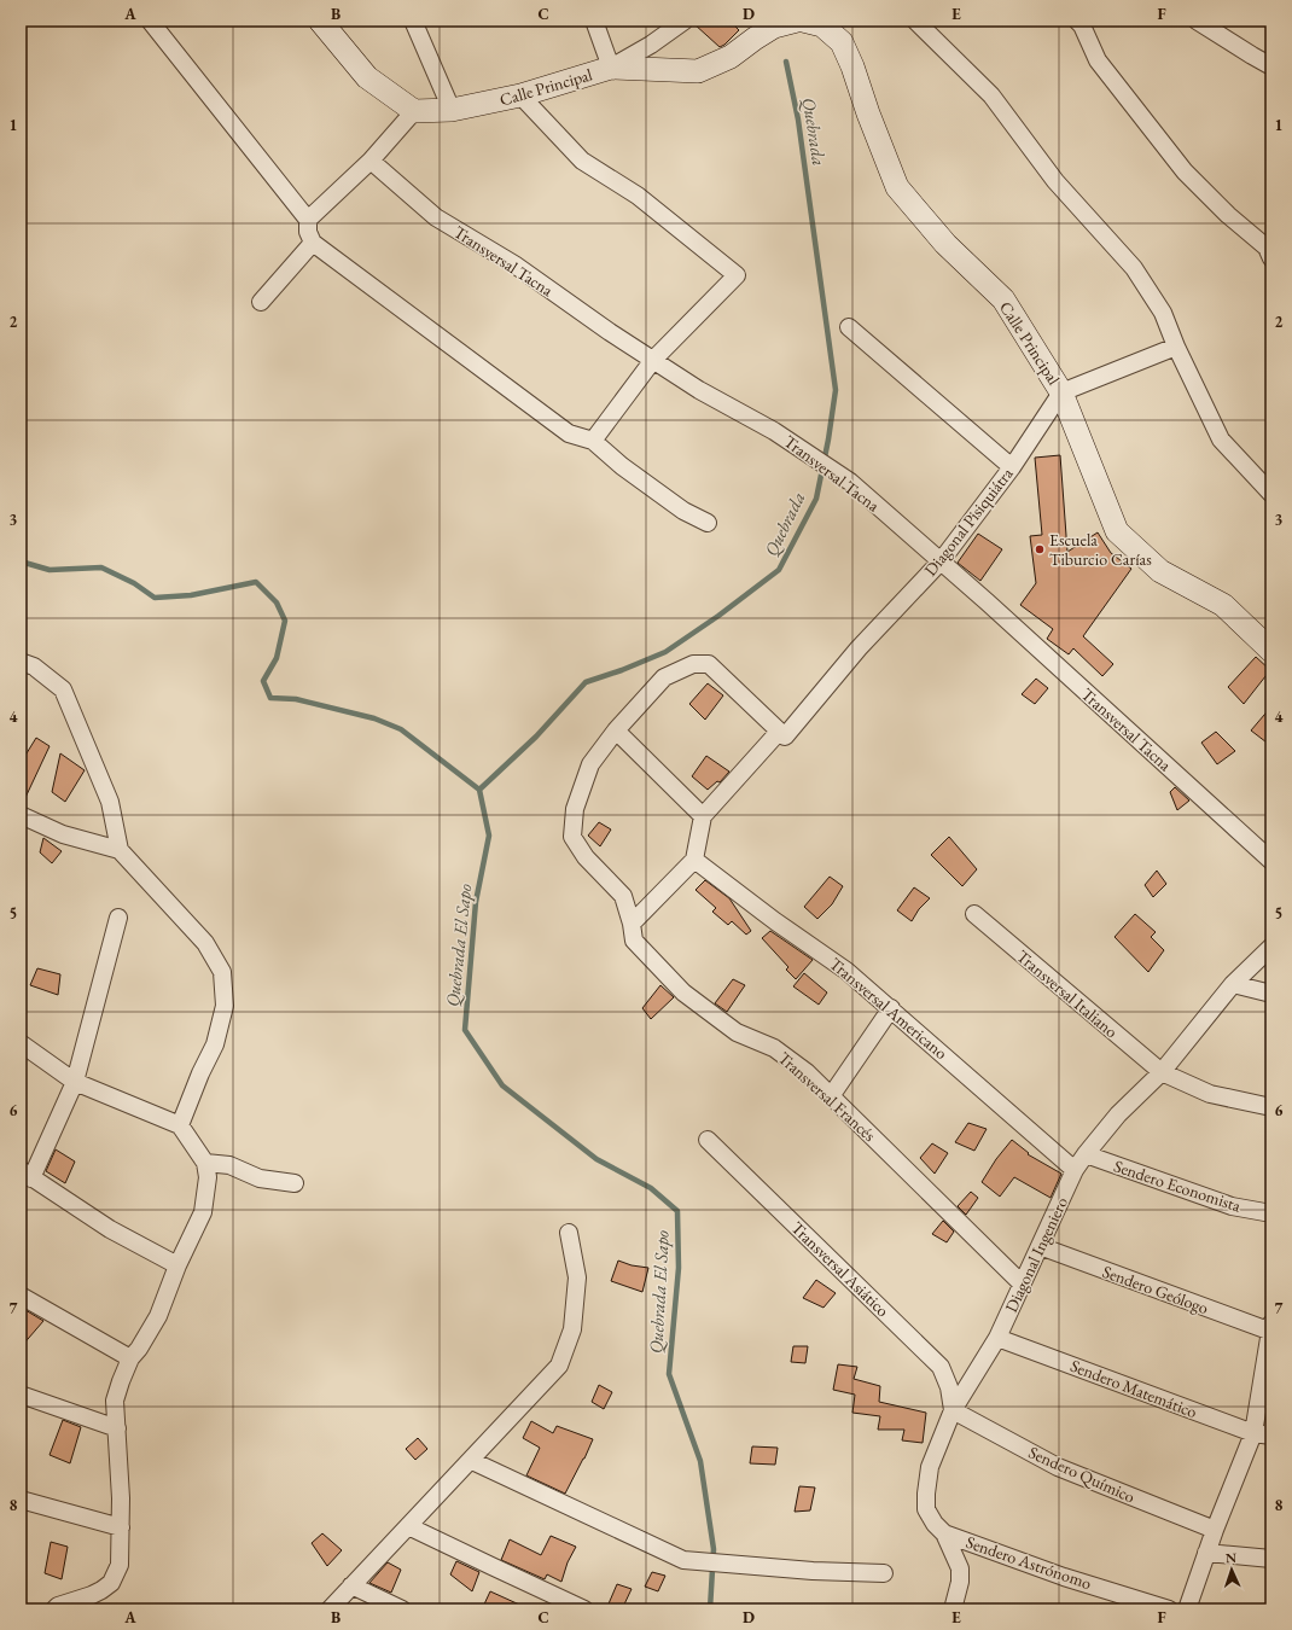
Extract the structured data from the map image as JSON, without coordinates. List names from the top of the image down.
{
  "streets": {
    "street": [
      "Calle Principal",
      "Transversal Tacna",
      "Diagonal Pisiquiátra",
      "Transversal Italiano",
      "Transversal Americano",
      "Transversal Francés",
      "Sendero Economista",
      "Diagonal Ingeniero",
      "Transversal Asiático",
      "Sendero Geólogo",
      "Sendero Matemático",
      "Sendero Químico",
      "Sendero Astrónomo"
    ]
  },
  "crossings": [
    ["Calle Principal", "Diagonal Pisiquiátra"],
    ["Transversal Tacna", "Diagonal Pisiquiátra"],
    ["Diagonal Pisiquiátra", "Transversal Francés"],
    ["Transversal Italiano", "Diagonal Ingeniero"],
    ["Transversal Americano", "Diagonal Ingeniero"],
    ["Transversal Francés", "Diagonal Ingeniero"],
    ["Sendero Economista", "Diagonal Ingeniero"],
    ["Diagonal Ingeniero", "Transversal Asiático"],
    ["Diagonal Ingeniero", "Sendero Geólogo"],
    ["Diagonal Ingeniero", "Sendero Matemático"],
    ["Diagonal Ingeniero", "Sendero Químico"],
    ["Diagonal Ingeniero", "Sendero Astrónomo"],
    ["Transversal Asiático", "Sendero Químico"]
  ],
  "water": ["Quebrada", "Quebrada El Sapo"],
  "places": ["Escuela Tiburcio Carías"],
  "north": "top",
  "grid": {
    "columns": [
      "A",
      "B",
      "C",
      "D",
      "E",
      "F"
    ],
    "rows": [
      "1",
      "2",
      "3",
      "4",
      "5",
      "6",
      "7",
      "8"
    ]
  }
}
